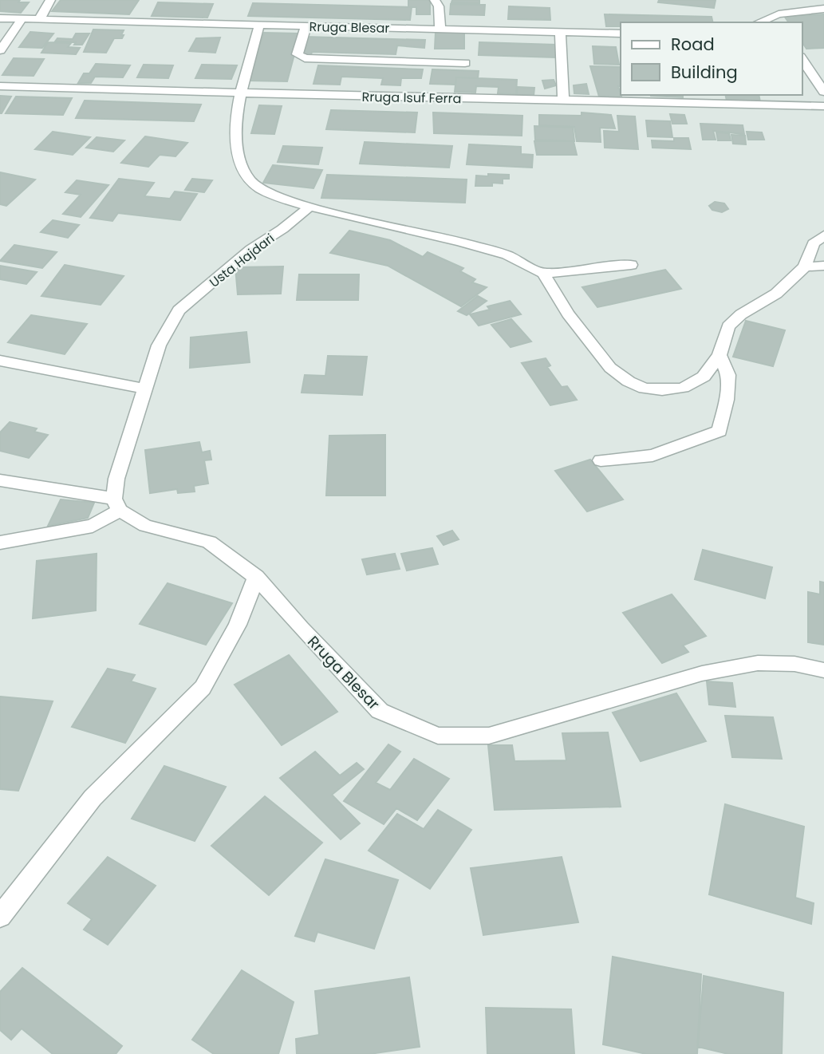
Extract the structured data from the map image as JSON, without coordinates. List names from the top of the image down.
{
  "streets": {
    "street": ["Rruga Blesar", "Rruga Isuf Ferra", "Usta Hajdari"]
  },
  "legend": ["Road", "Building"]
}
